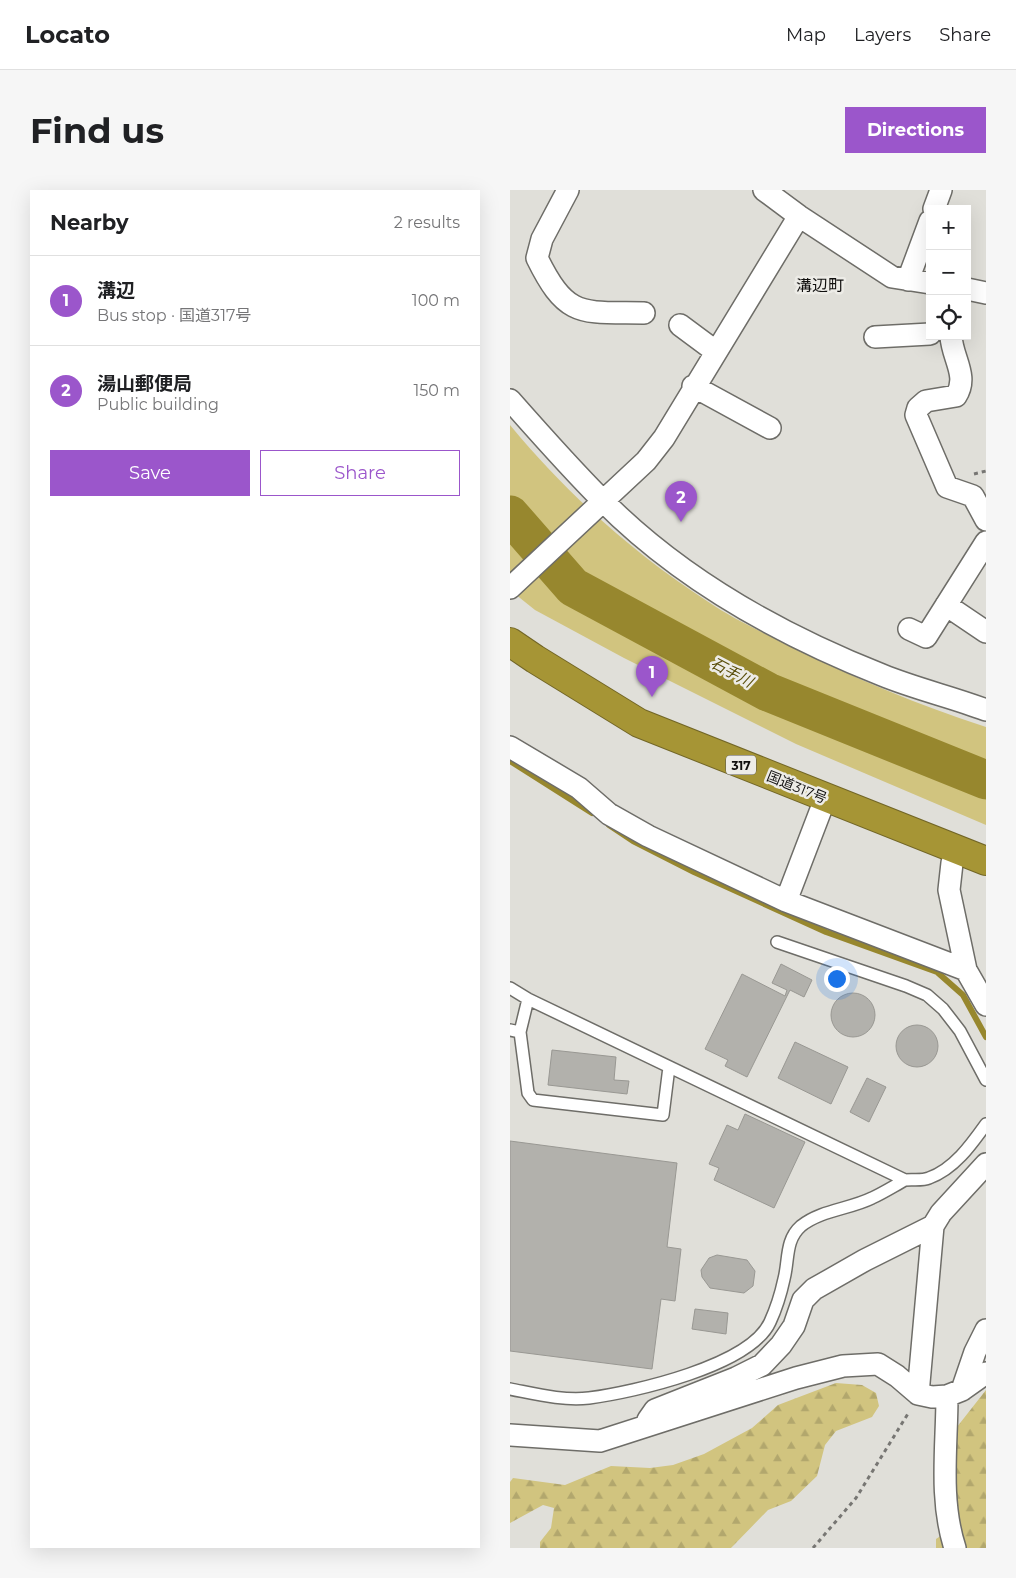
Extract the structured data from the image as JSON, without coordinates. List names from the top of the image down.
{
  "streets": {
    "highway": ["317", "国道317号"]
  },
  "districts": ["溝辺町"],
  "water": ["石手川"],
  "page": {
    "header": "Locato",
    "nav": ["Map", "Layers", "Share"],
    "buttons": [
      "Directions",
      ["Save", "Share"]
    ],
    "title": "Find us",
    "heading": ["Nearby", "2 results"],
    "map_buttons": ["+", "−"],
    "list": [
      {
        "mark": "1",
        "name": "溝辺",
        "note": "Bus stop · 国道317号",
        "value": "100 m"
      },
      {
        "mark": "2",
        "name": "湯山郵便局",
        "note": "Public building",
        "value": "150 m"
      }
    ],
    "pins": ["2", "1"]
  }
}
